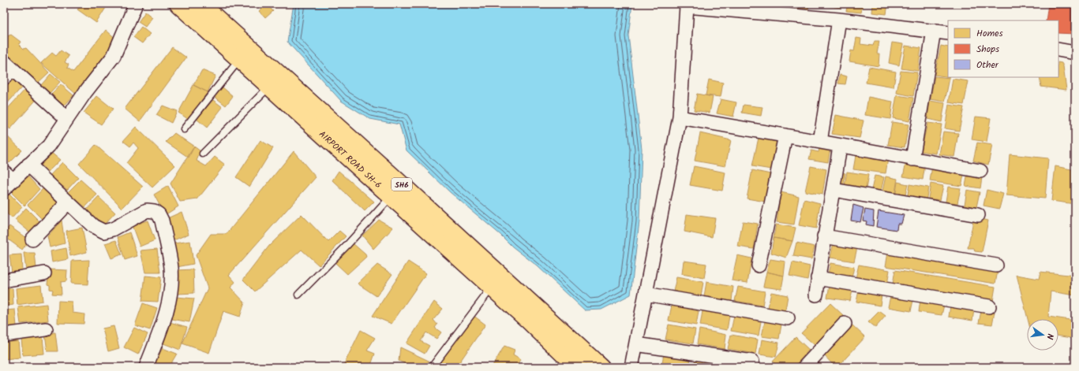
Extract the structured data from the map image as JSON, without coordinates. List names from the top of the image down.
{
  "streets": {
    "main road": ["AIRPORT ROAD SH-6", "SH6"]
  },
  "crossings": [
    ["AIRPORT ROAD SH-6", "SH6"]
  ],
  "legend": ["Homes", "Shops", "Other"],
  "north": "right"
}
